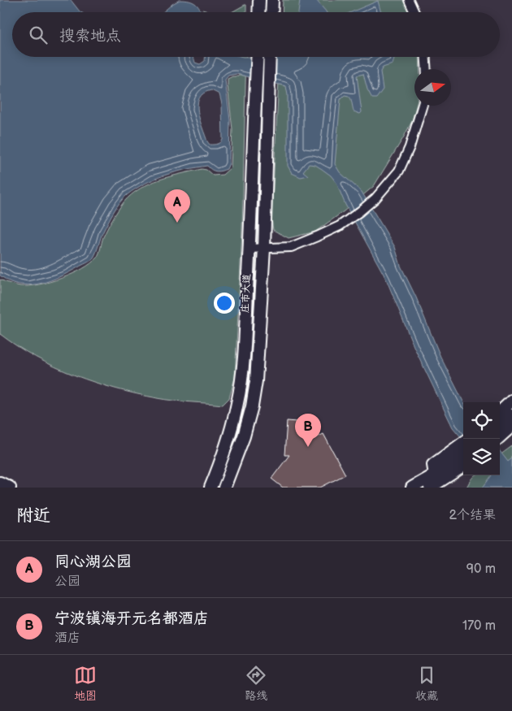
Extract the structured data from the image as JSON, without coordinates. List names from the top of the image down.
{
  "streets": {
    "main road": ["庄市大道"]
  },
  "north": "right",
  "page": {
    "search": "搜索地点",
    "pins": ["A", "B"],
    "heading": ["附近", "2个结果"],
    "list": [
      {
        "mark": "A",
        "name": "同心湖公园",
        "note": "公园",
        "value": "90 m"
      },
      {
        "mark": "B",
        "name": "宁波镇海开元名都酒店",
        "note": "酒店",
        "value": "170 m"
      }
    ],
    "nav": ["地图", "路线", "收藏"]
  }
}
